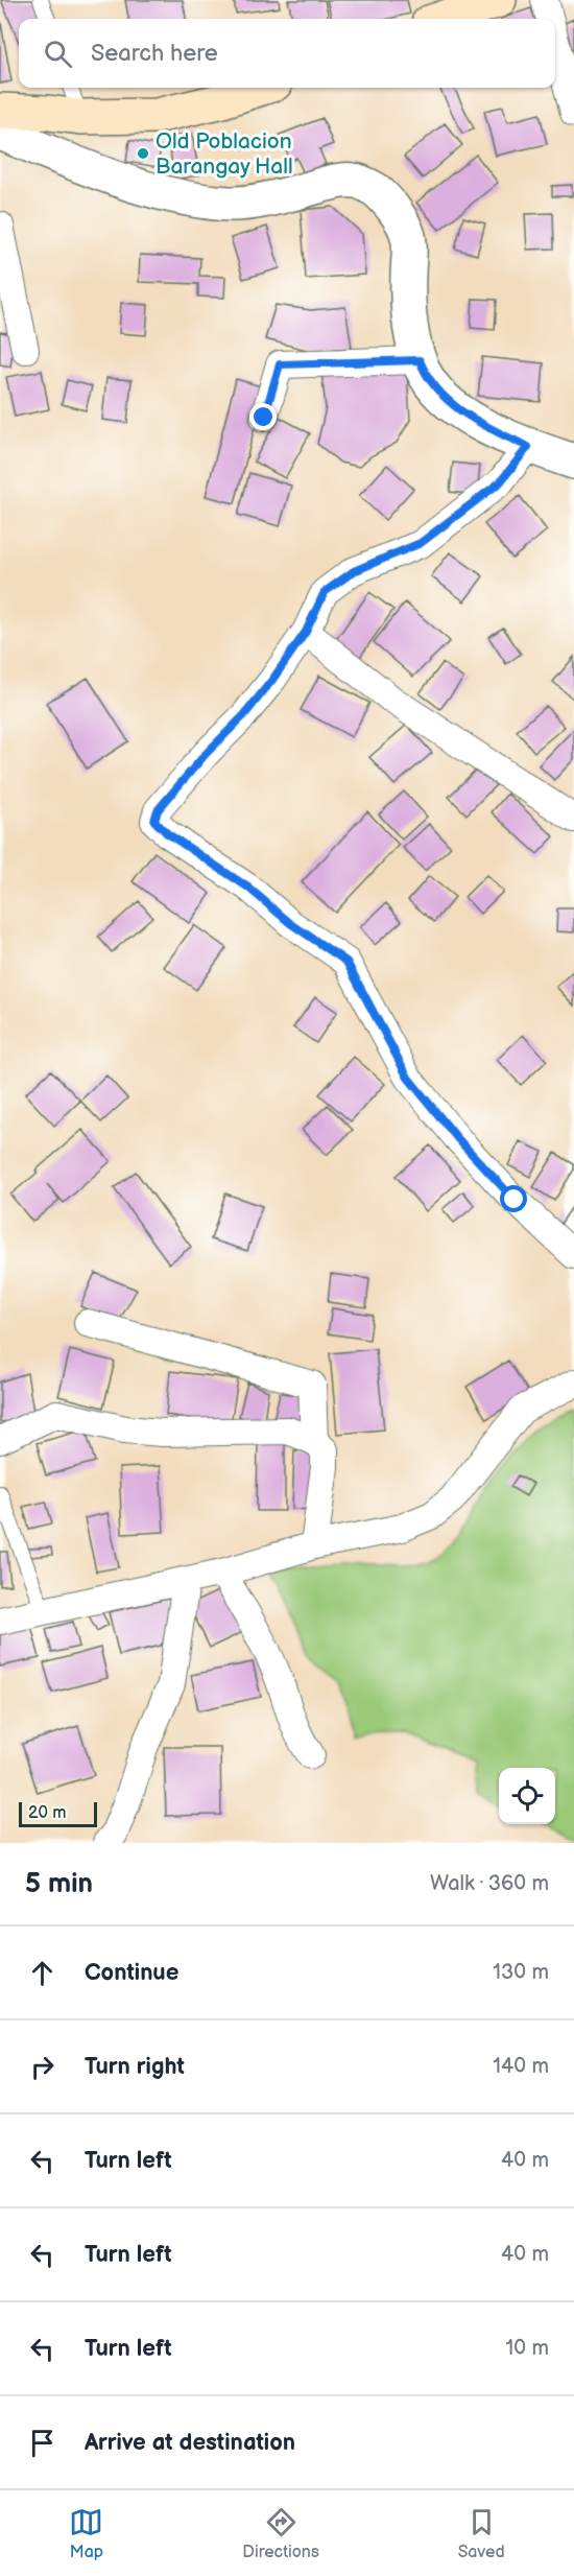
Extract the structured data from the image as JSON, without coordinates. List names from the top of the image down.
{
  "places": ["Old Poblacion Barangay Hall"],
  "scale_bar": "20 m",
  "page": {
    "search": "Search here",
    "scale": "20 m",
    "heading": ["5 min", "Walk · 360 m"],
    "list": [
      ["Continue", "130 m"],
      ["Turn right", "140 m"],
      ["Turn left", "40 m"],
      ["Turn left", "40 m"],
      ["Turn left", "10 m"],
      "Arrive at destination"
    ],
    "nav": ["Map", "Directions", "Saved"]
  }
}
